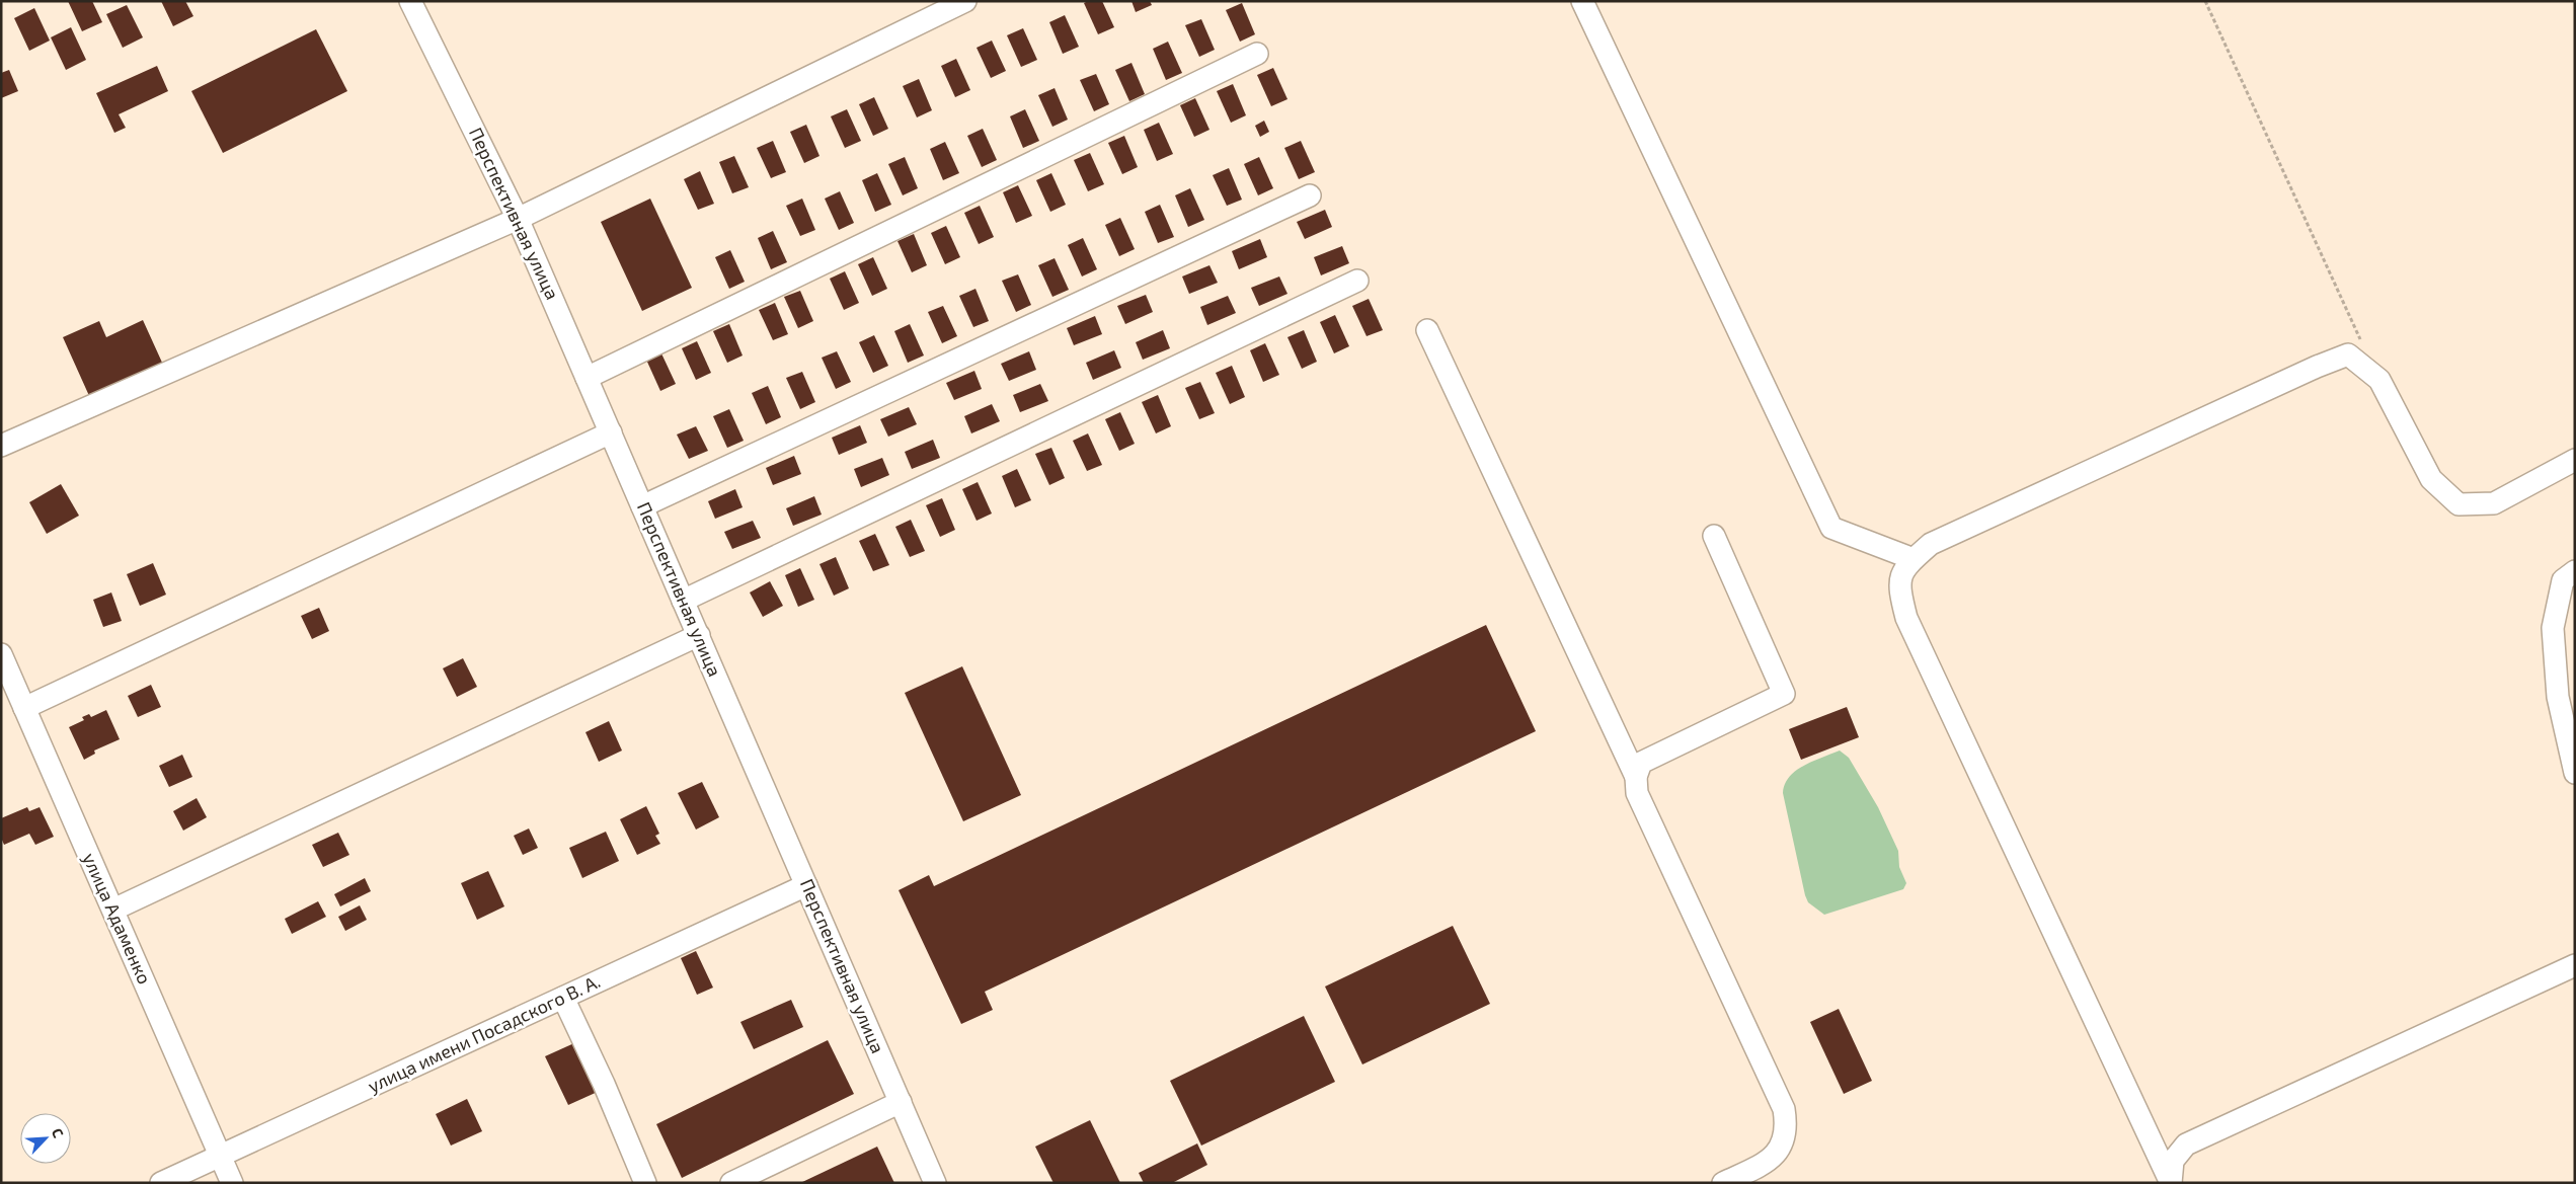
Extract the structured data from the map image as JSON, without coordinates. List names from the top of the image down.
{
  "streets": {
    "street": ["Перспективная улица", "улица Адаменко", "улица имени Посадского В. А."]
  },
  "crossings": [
    ["Перспективная улица", "улица имени Посадского В. А."],
    ["улица Адаменко", "улица имени Посадского В. А."]
  ],
  "north": "top right"
}
